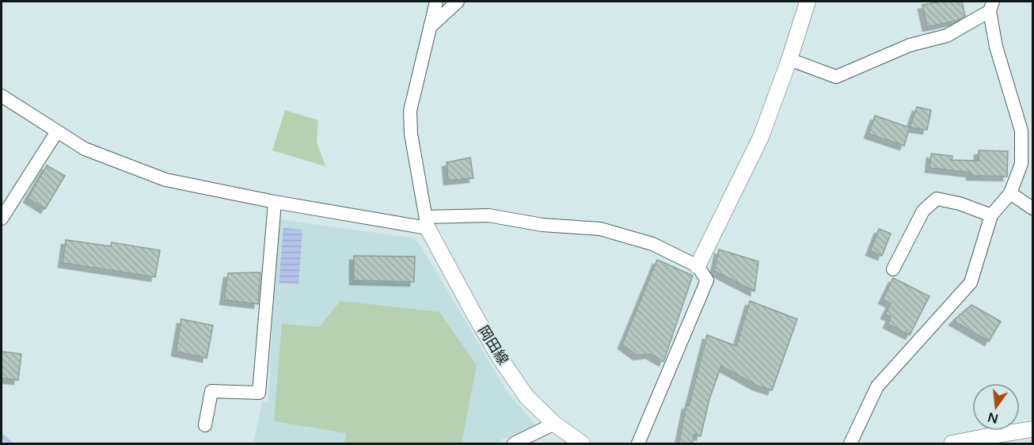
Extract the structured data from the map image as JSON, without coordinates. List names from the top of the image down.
{
  "streets": {
    "street": ["岡田線"]
  },
  "north": "bottom"
}
